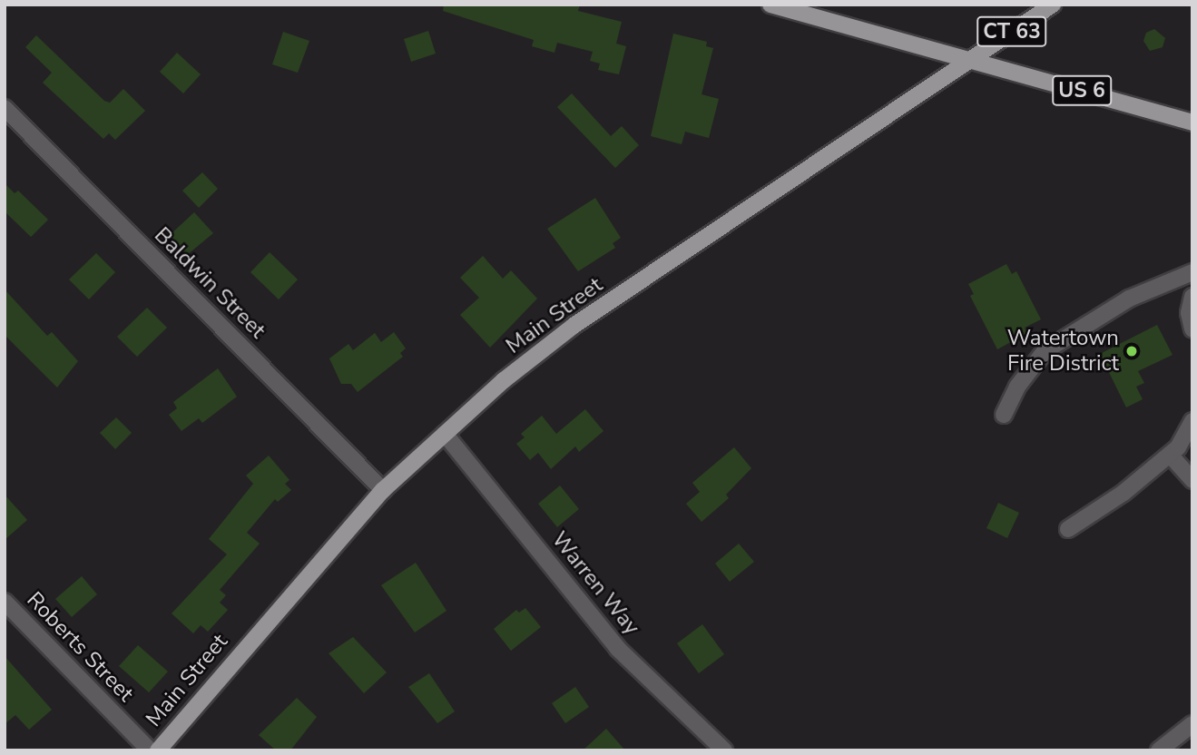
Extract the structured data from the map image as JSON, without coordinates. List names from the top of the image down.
{
  "streets": {
    "main road": ["CT 63", "US 6", "Main Street"],
    "street": ["Baldwin Street", "Warren Way", "Roberts Street"]
  },
  "crossings": [
    ["US 6", "Main Street"],
    ["Baldwin Street", "Main Street"],
    ["Main Street", "Warren Way"]
  ],
  "places": ["Watertown Fire District"]
}
